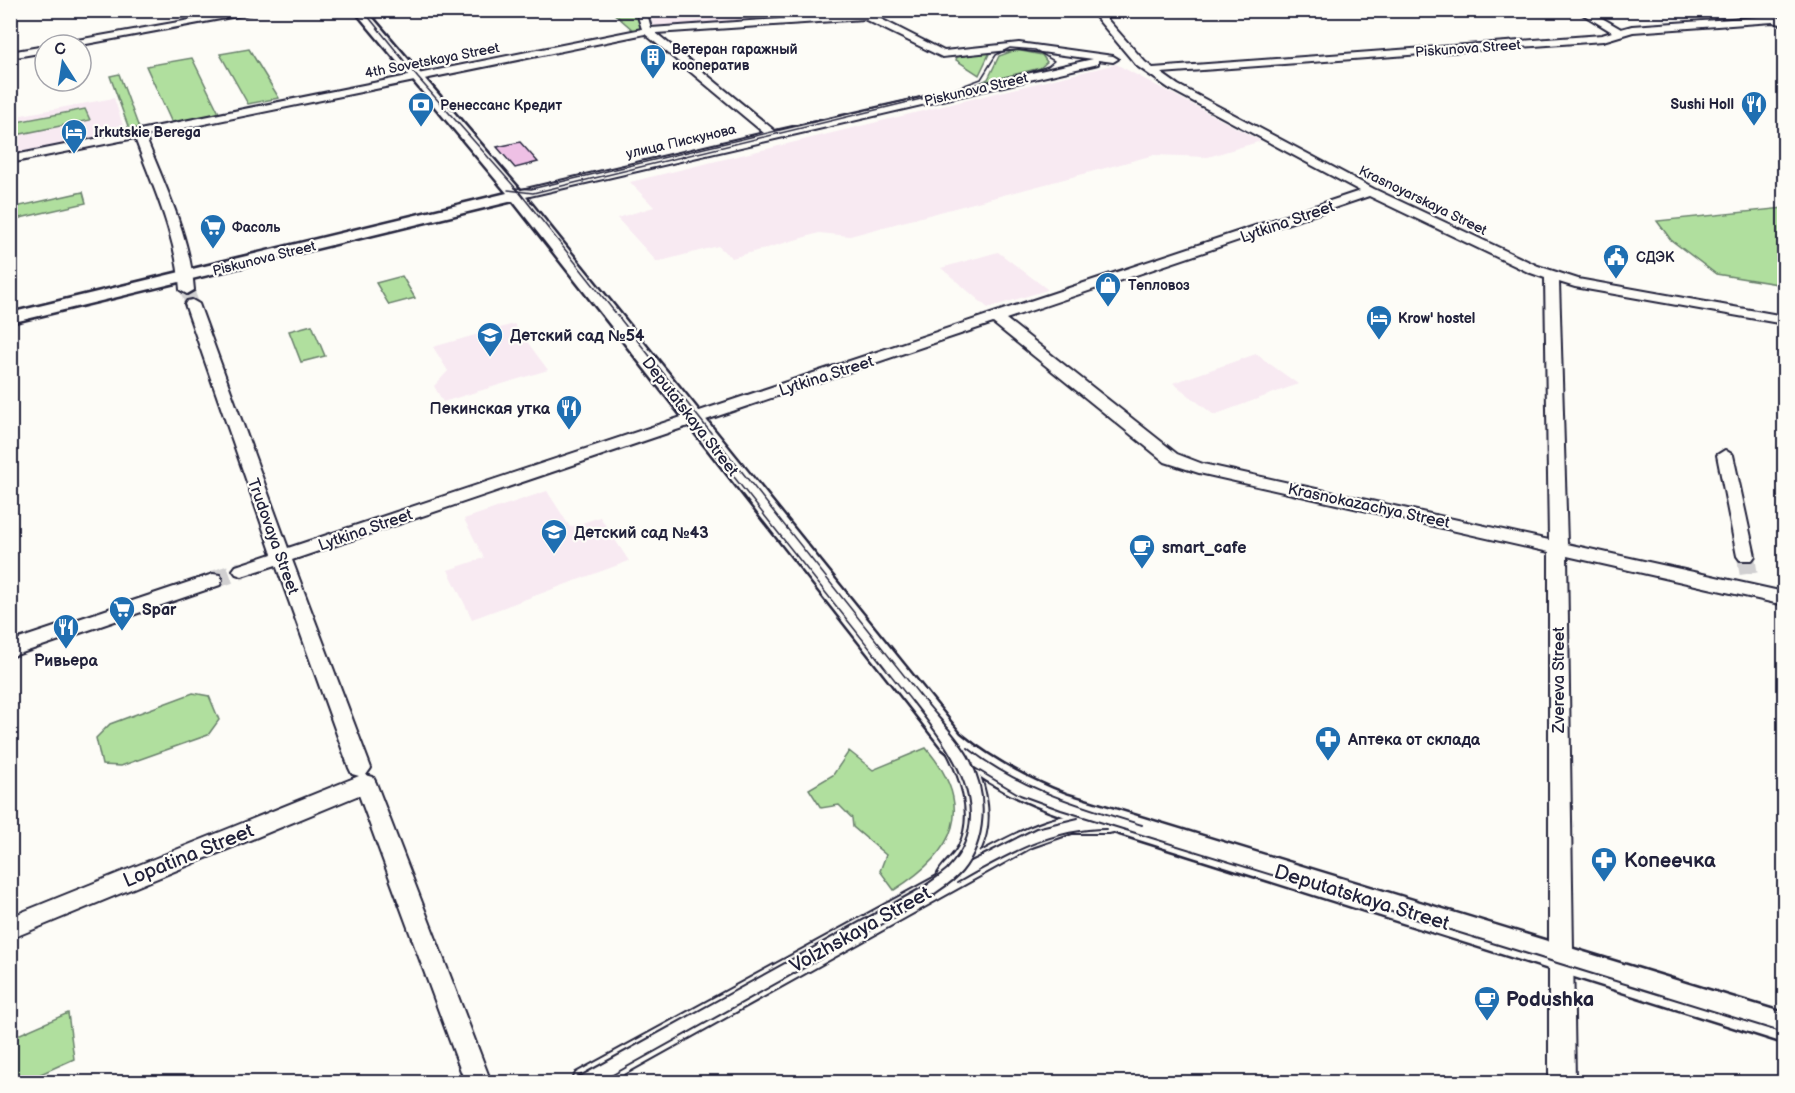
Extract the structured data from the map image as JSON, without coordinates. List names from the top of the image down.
{
  "streets": {
    "main road": ["Piskunova Street", "Deputatskaya Street"],
    "street": [
      "4th Sovetskaya Street",
      "улица Пискунова",
      "Krasnoyarskaya Street",
      "Lytkina Street",
      "Krasnokazachya Street",
      "Trudovaya Street",
      "Zvereva Street",
      "Lopatina Street",
      "Volzhskaya Street"
    ]
  },
  "crossings": [
    ["Piskunova Street", "улица Пискунова"],
    ["Piskunova Street", "Krasnoyarskaya Street"],
    ["Piskunova Street", "Deputatskaya Street"],
    ["Piskunova Street", "Trudovaya Street"],
    ["4th Sovetskaya Street", "улица Пискунова"],
    ["4th Sovetskaya Street", "Deputatskaya Street"],
    ["4th Sovetskaya Street", "Trudovaya Street"],
    ["улица Пискунова", "Deputatskaya Street"],
    ["Krasnoyarskaya Street", "Lytkina Street"],
    ["Krasnoyarskaya Street", "Zvereva Street"],
    ["Lytkina Street", "Deputatskaya Street"],
    ["Lytkina Street", "Krasnokazachya Street"],
    ["Lytkina Street", "Trudovaya Street"],
    ["Deputatskaya Street", "Zvereva Street"],
    ["Deputatskaya Street", "Volzhskaya Street"],
    ["Krasnokazachya Street", "Zvereva Street"],
    ["Trudovaya Street", "Lopatina Street"]
  ],
  "places": {
    "building": ["Ветеран гаражный кооператив"],
    "restaurant": ["Sushi Holl", "Пекинская утка", "Ривьера"],
    "bank": ["Ренессанс Кредит"],
    "hotel": ["Irkutskie Berega", "Krow' hostel"],
    "supermarket": ["Фасоль", "Spar"],
    "public building": ["СДЭК"],
    "shop": ["Тепловоз"],
    "school or university": ["Детский сад №54", "Детский сад №43"],
    "cafe": ["smart_cafe", "Podushka"],
    "pharmacy": ["Аптека от склада", "Копеечка"]
  },
  "north": "top"
}
